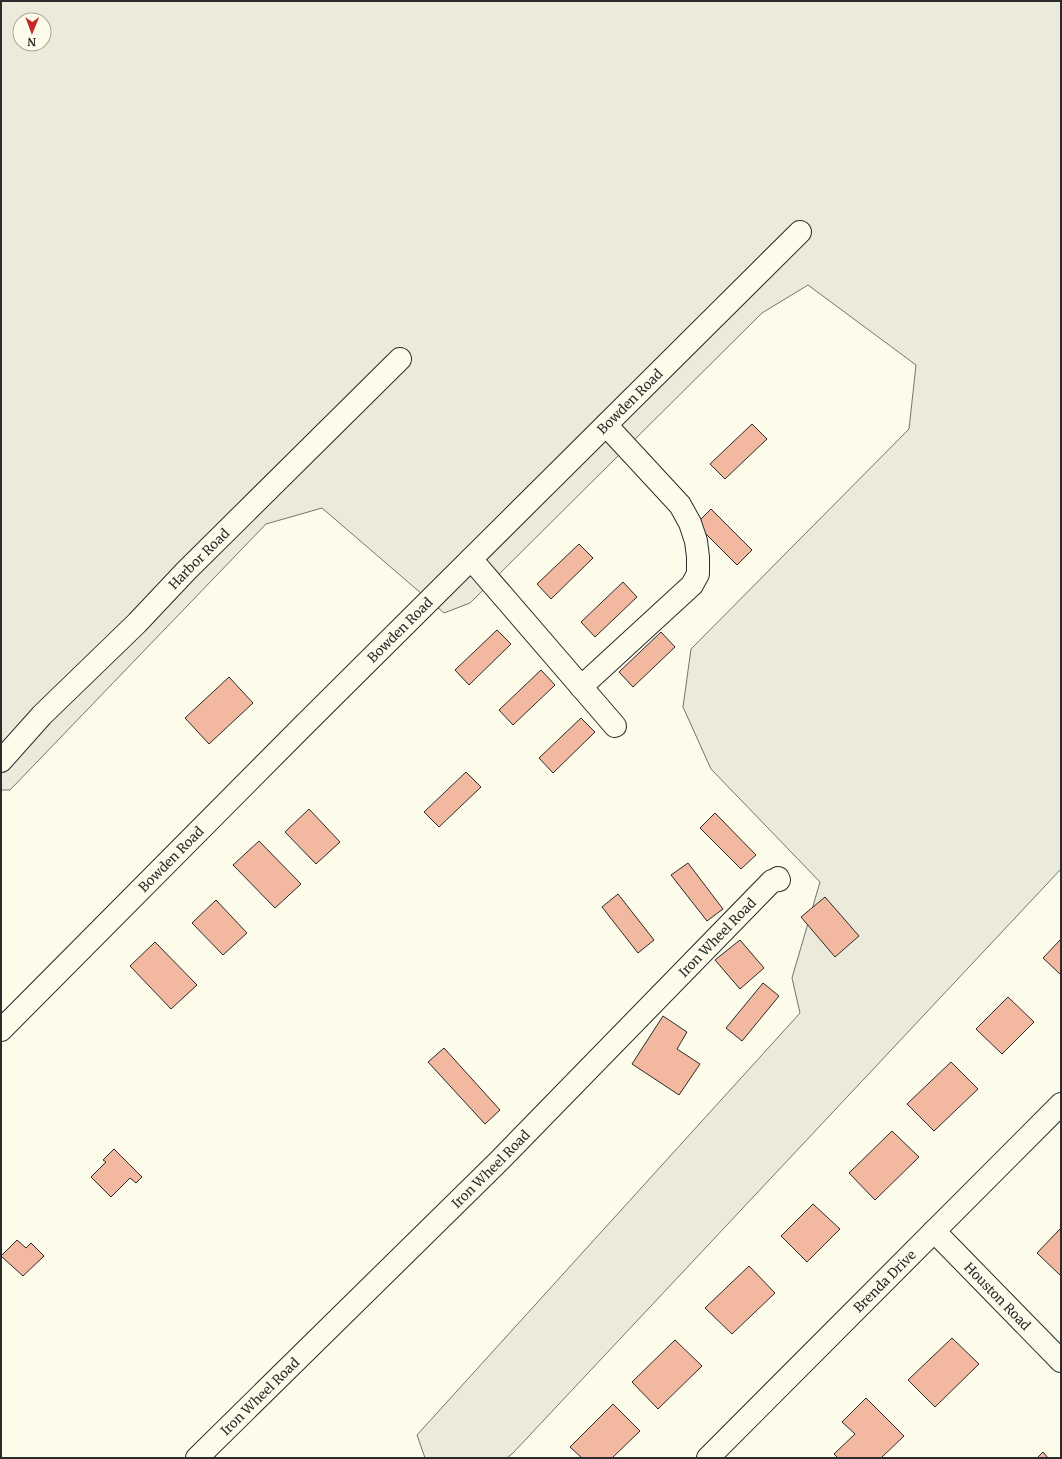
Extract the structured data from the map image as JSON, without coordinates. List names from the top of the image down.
{
  "streets": {
    "street": [
      "Bowden Road",
      "Harbor Road",
      "Iron Wheel Road",
      "Brenda Drive",
      "Houston Road"
    ]
  },
  "crossings": [
    ["Brenda Drive", "Houston Road"]
  ],
  "north": "bottom"
}
